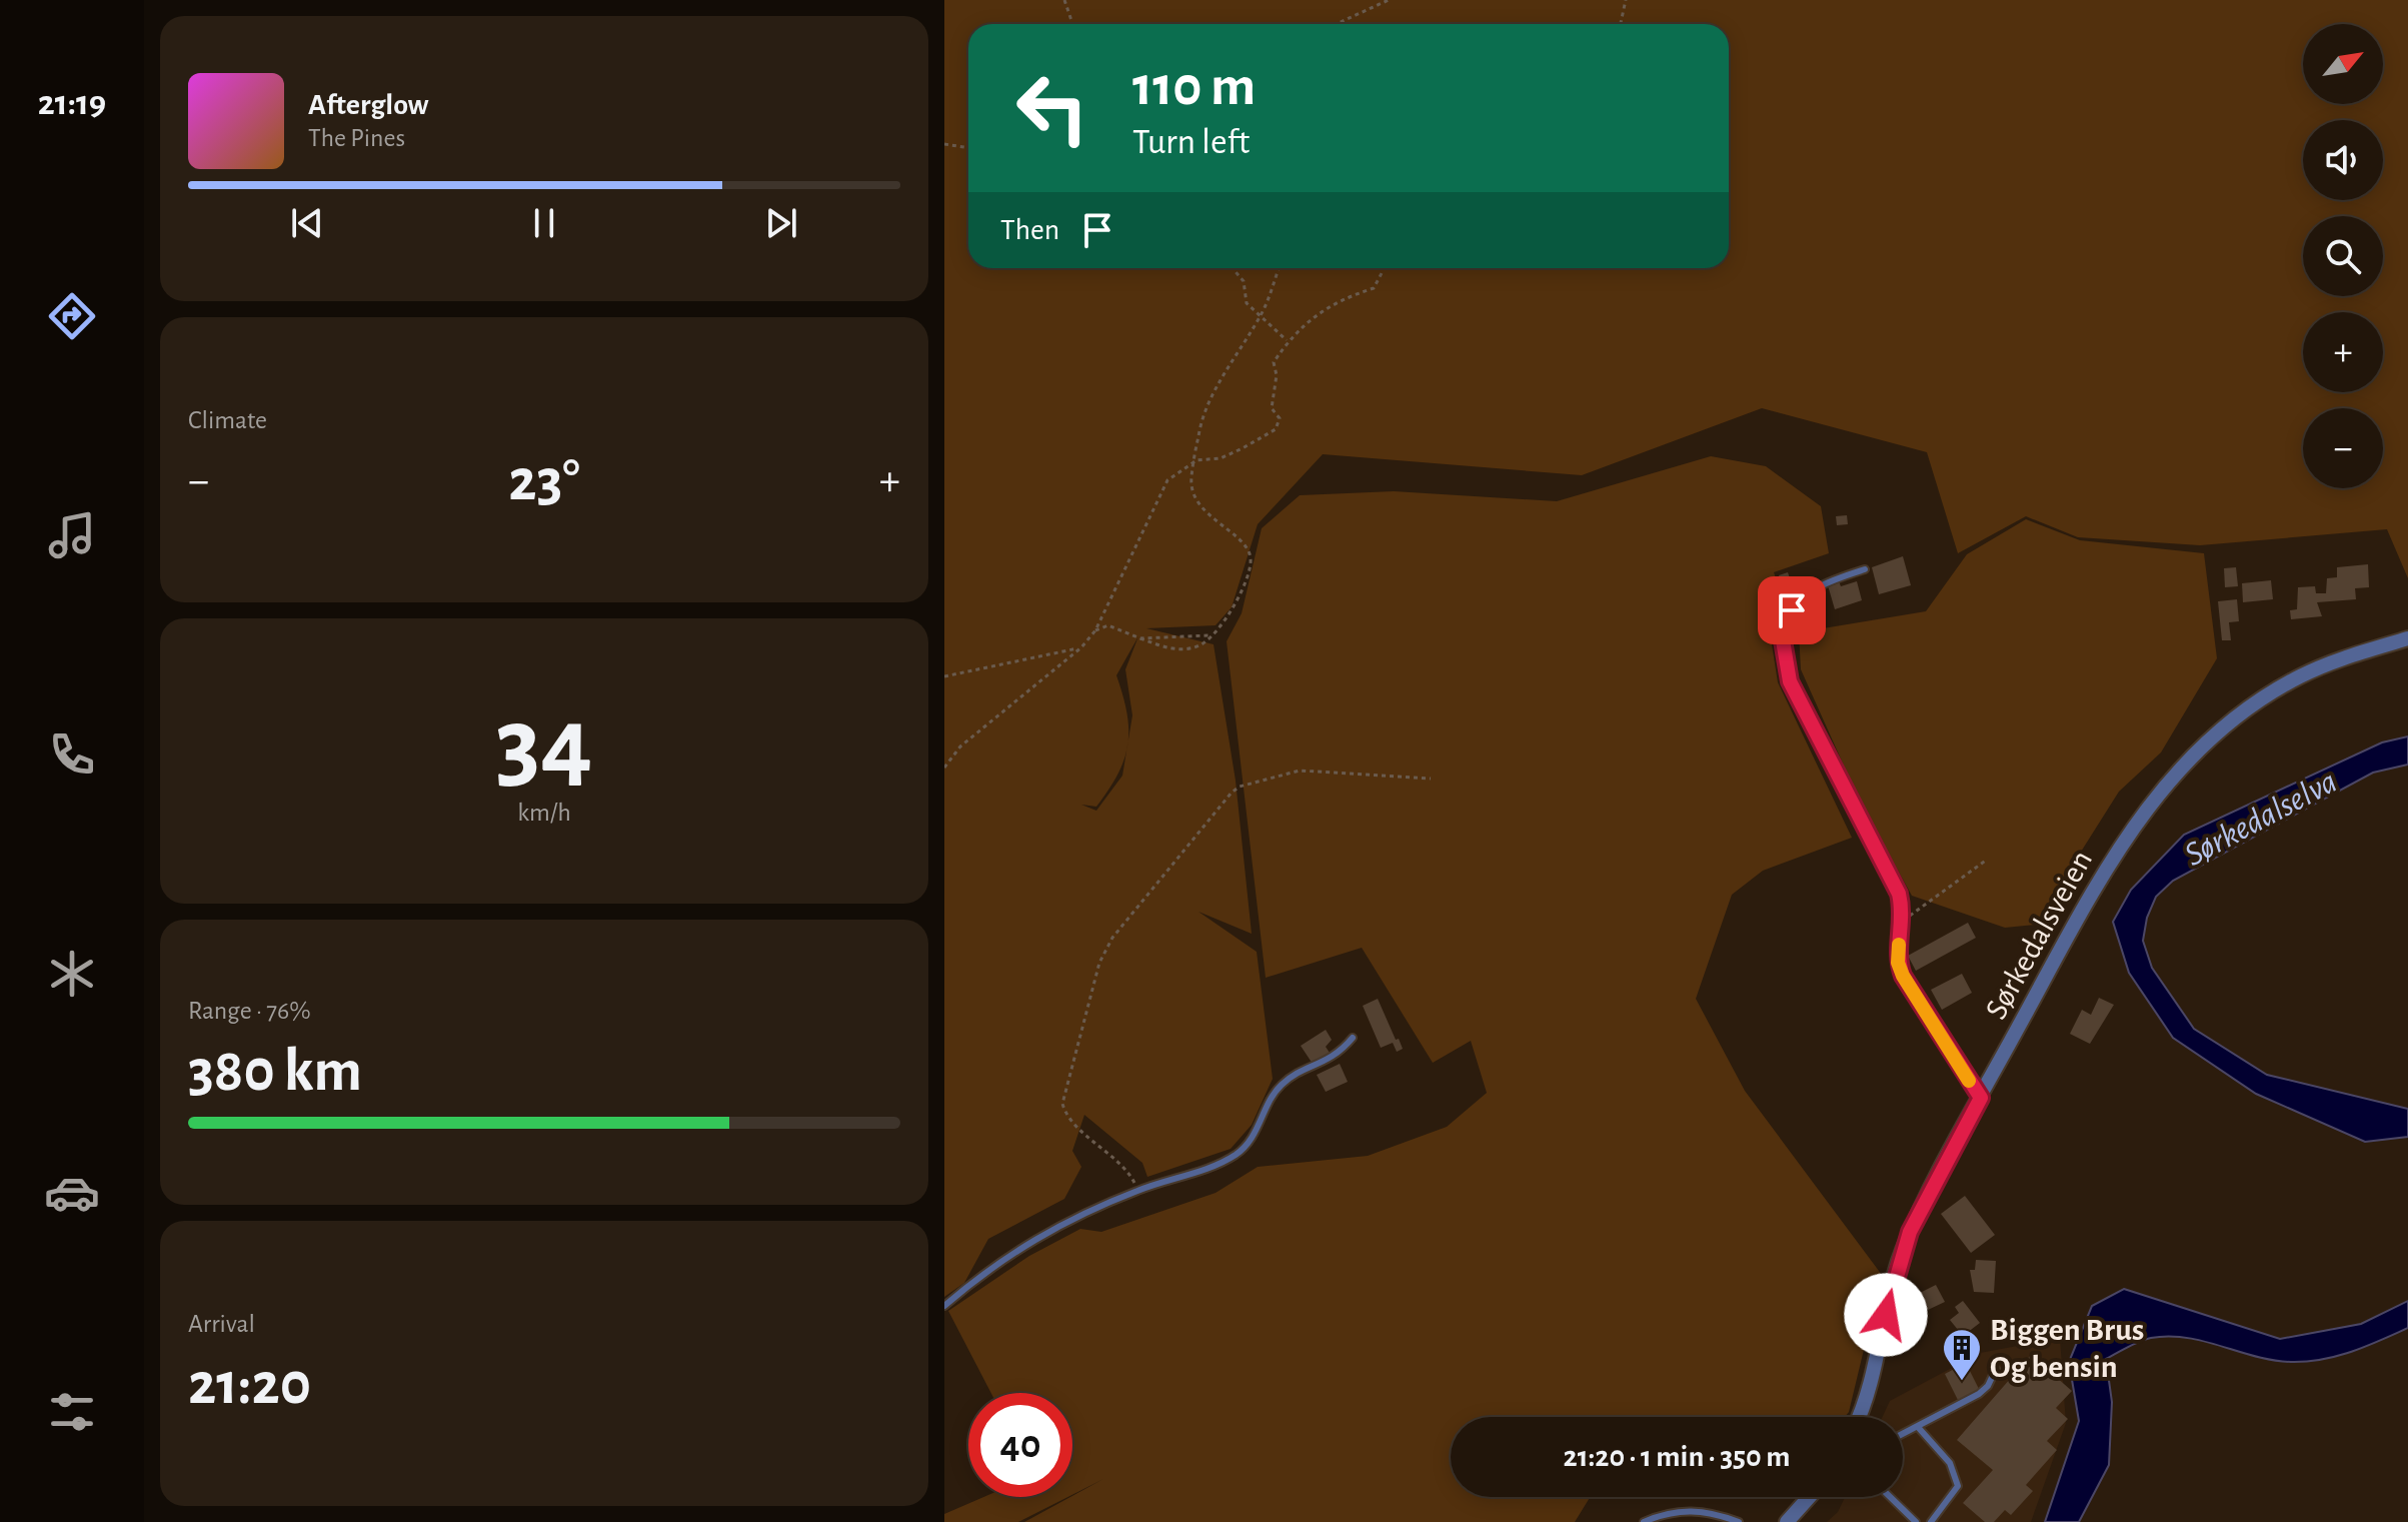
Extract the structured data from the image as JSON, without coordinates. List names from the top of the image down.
{
  "streets": {
    "street": ["Sørkedalsveien"]
  },
  "water": ["Sørkedalselva"],
  "places": {
    "building": ["Biggen Brus Og bensin"]
  },
  "north": "top right",
  "page": {
    "tabs": "21:19",
    "map_buttons": ["+", "−"],
    "turn": ["110 m", "Turn left"],
    "song": ["Afterglow", "The Pines"],
    "then": "Then",
    "tile": [
      "Climate",
      ["34", "km/h"],
      ["Range · 76%", "380 km"],
      ["Arrival", "21:20"]
    ],
    "heat": ["−", "23°", "+"],
    "limit": "40",
    "trip": "21:20 · 1 min · 350 m"
  }
}
